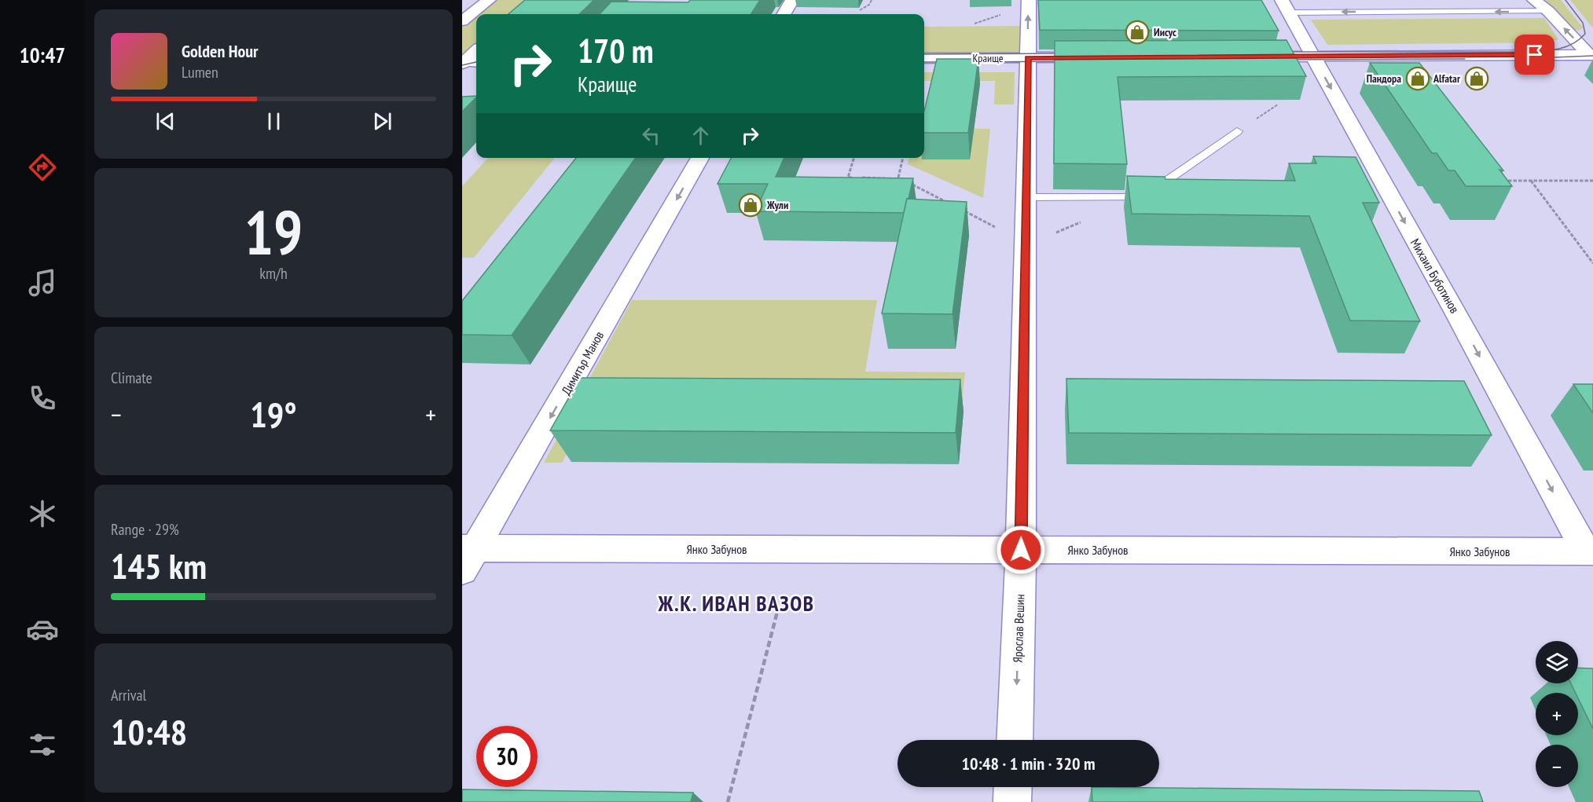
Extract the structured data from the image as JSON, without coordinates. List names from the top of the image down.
{
  "streets": {
    "street": [
      "Краище",
      "Михаил Буботинов",
      "Димитър Манов",
      "Янко Забунов",
      "Ярослав Вешин"
    ]
  },
  "crossings": [
    ["Краище", "Ярослав Вешин"],
    ["Михаил Буботинов", "Янко Забунов"],
    ["Димитър Манов", "Янко Забунов"],
    ["Янко Забунов", "Ярослав Вешин"]
  ],
  "one_way": ["Михаил Буботинов", "Димитър Манов"],
  "districts": ["Ж.К. ИВАН ВАЗОВ"],
  "places": {
    "shop": [
      "Иисус",
      "Пандора",
      "Alfatar",
      "Жули"
    ]
  },
  "page": {
    "tabs": "10:47",
    "turn": ["170 m", "Краище"],
    "song": ["Golden Hour", "Lumen"],
    "tile": [
      ["19", "km/h"],
      "Climate",
      ["Range · 29%", "145 km"],
      ["Arrival", "10:48"]
    ],
    "heat": ["−", "19°", "+"],
    "map_buttons": ["+", "−"],
    "limit": "30",
    "trip": "10:48 · 1 min · 320 m"
  }
}
